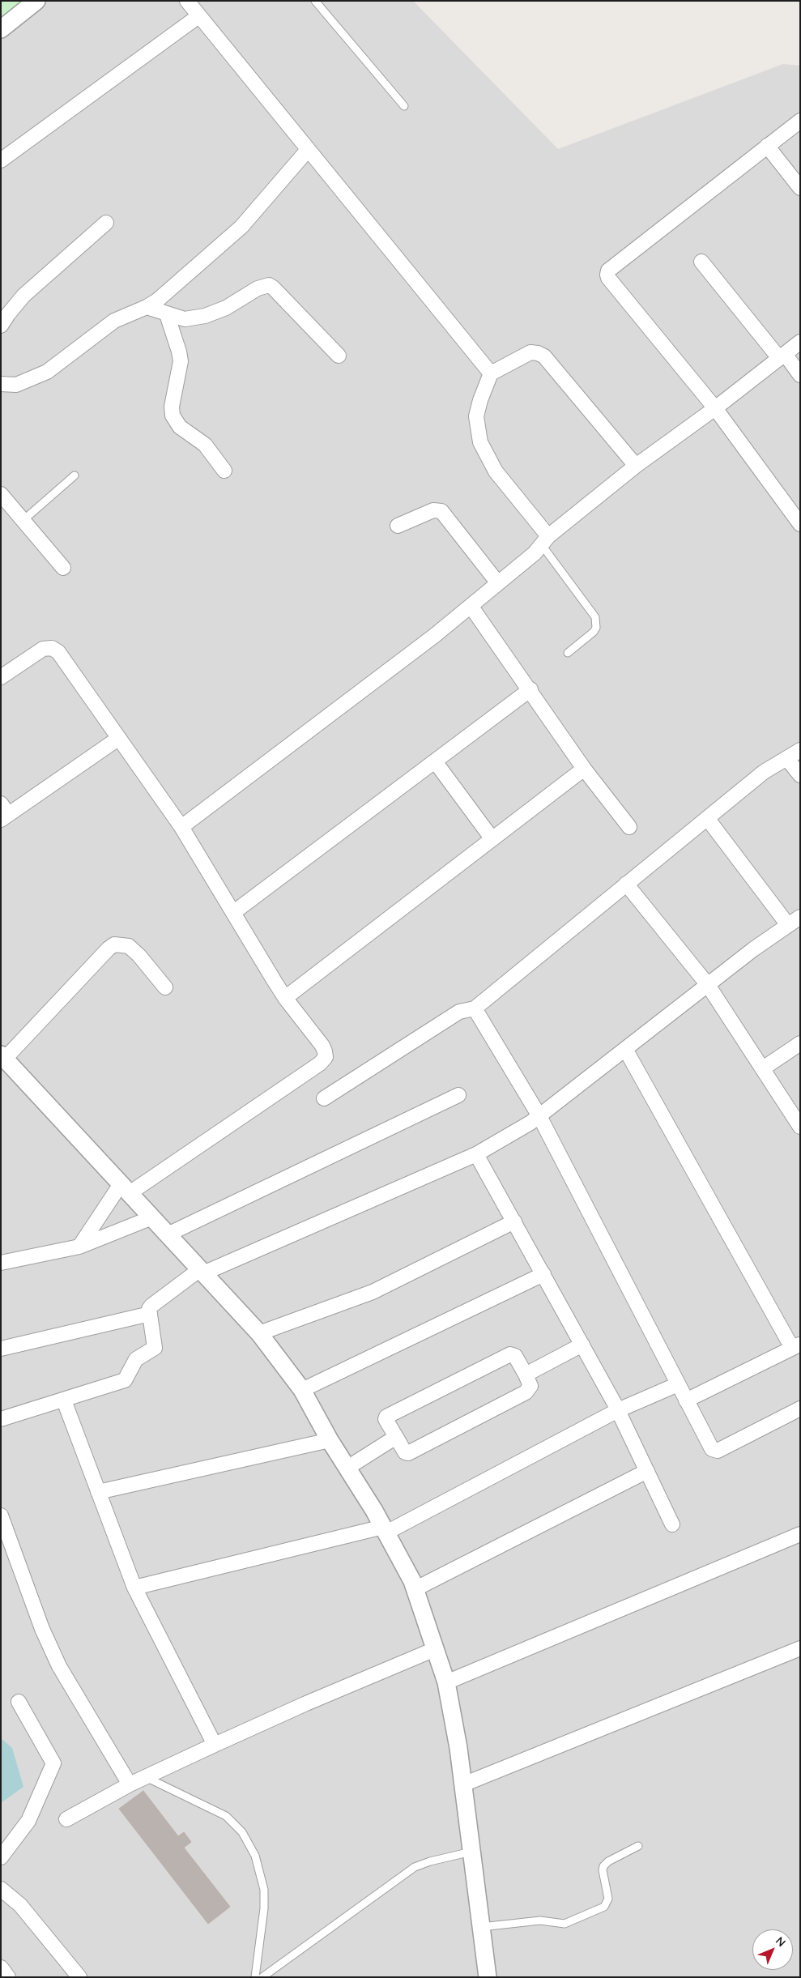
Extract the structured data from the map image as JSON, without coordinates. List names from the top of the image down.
{
  "north": "top right"
}
